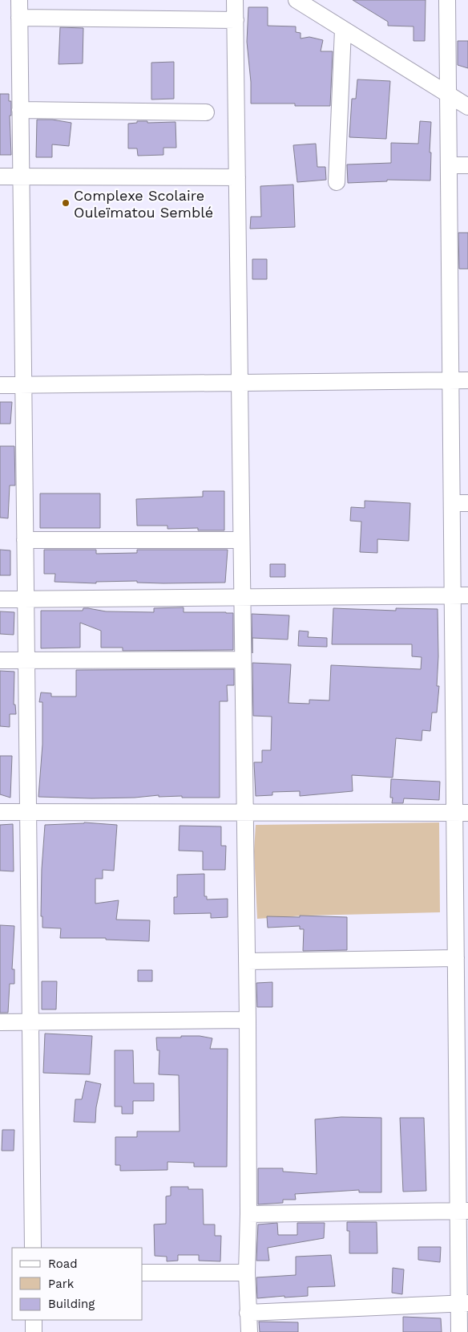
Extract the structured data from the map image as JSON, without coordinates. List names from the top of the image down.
{
  "places": ["Complexe Scolaire Ouleïmatou Semblé"],
  "legend": ["Road", "Park", "Building"]
}
